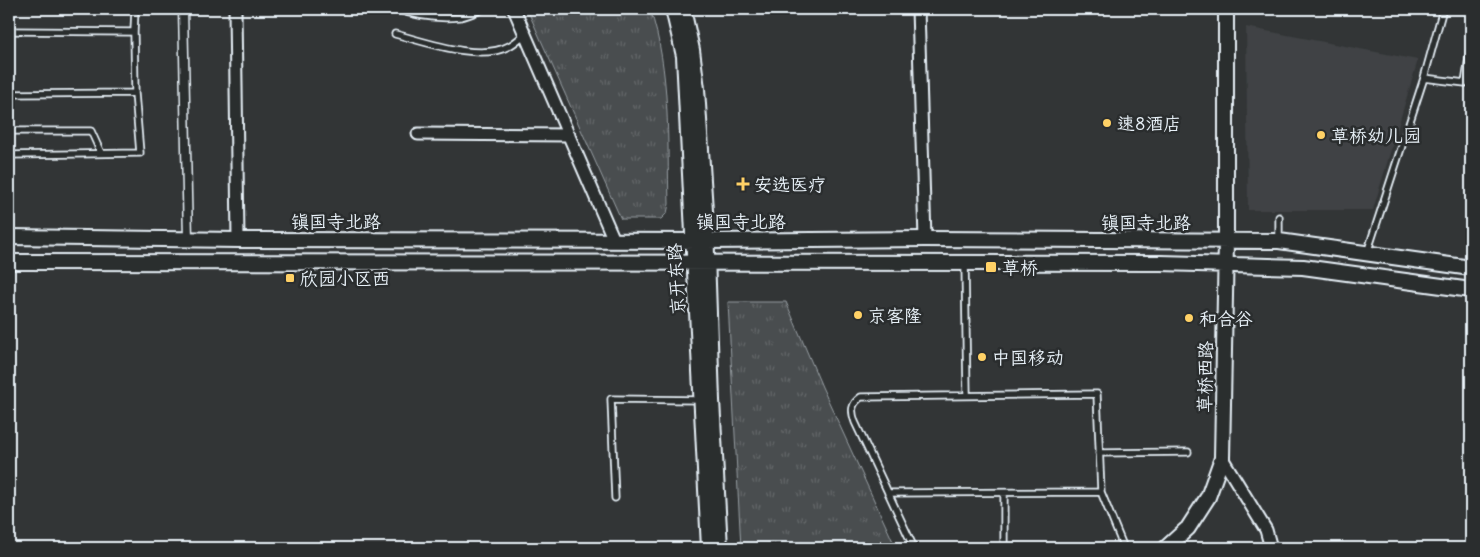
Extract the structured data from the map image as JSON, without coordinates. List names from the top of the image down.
{
  "streets": {
    "street": ["镇国寺北路", "京开东路", "草桥西路"]
  },
  "crossings": [
    ["镇国寺北路", "京开东路"],
    ["镇国寺北路", "草桥西路"]
  ],
  "places": {
    "other": [
      "速8酒店",
      "草桥幼儿园",
      "京客隆",
      "和合谷",
      "中国移动"
    ],
    "health": ["安选医疗"],
    "transit": ["草桥", "欣园小区西"]
  }
}
